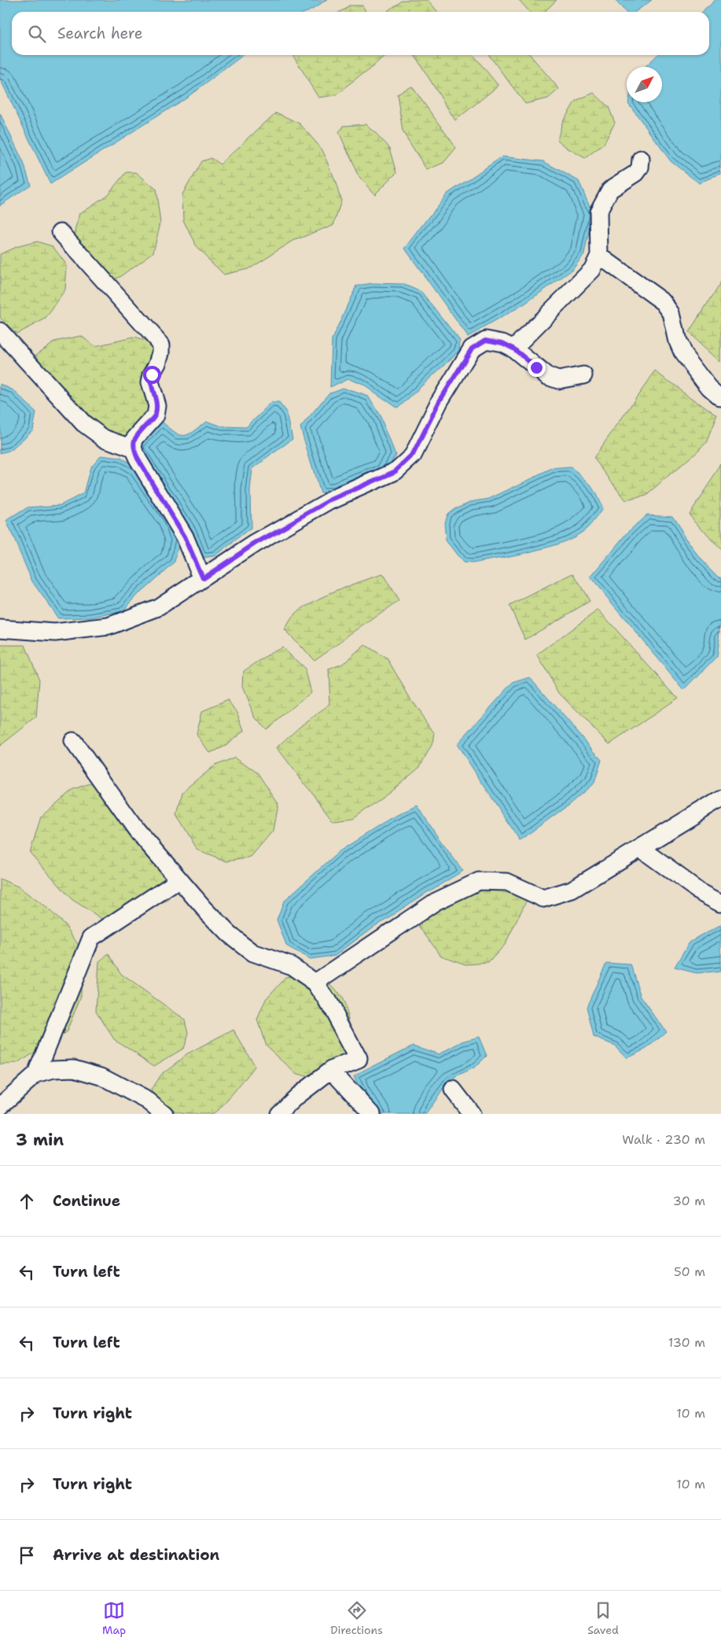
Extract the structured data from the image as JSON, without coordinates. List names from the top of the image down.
{
  "north": "top right",
  "page": {
    "search": "Search here",
    "heading": ["3 min", "Walk · 230 m"],
    "list": [
      ["Continue", "30 m"],
      ["Turn left", "50 m"],
      ["Turn left", "130 m"],
      ["Turn right", "10 m"],
      ["Turn right", "10 m"],
      "Arrive at destination"
    ],
    "nav": ["Map", "Directions", "Saved"]
  }
}
